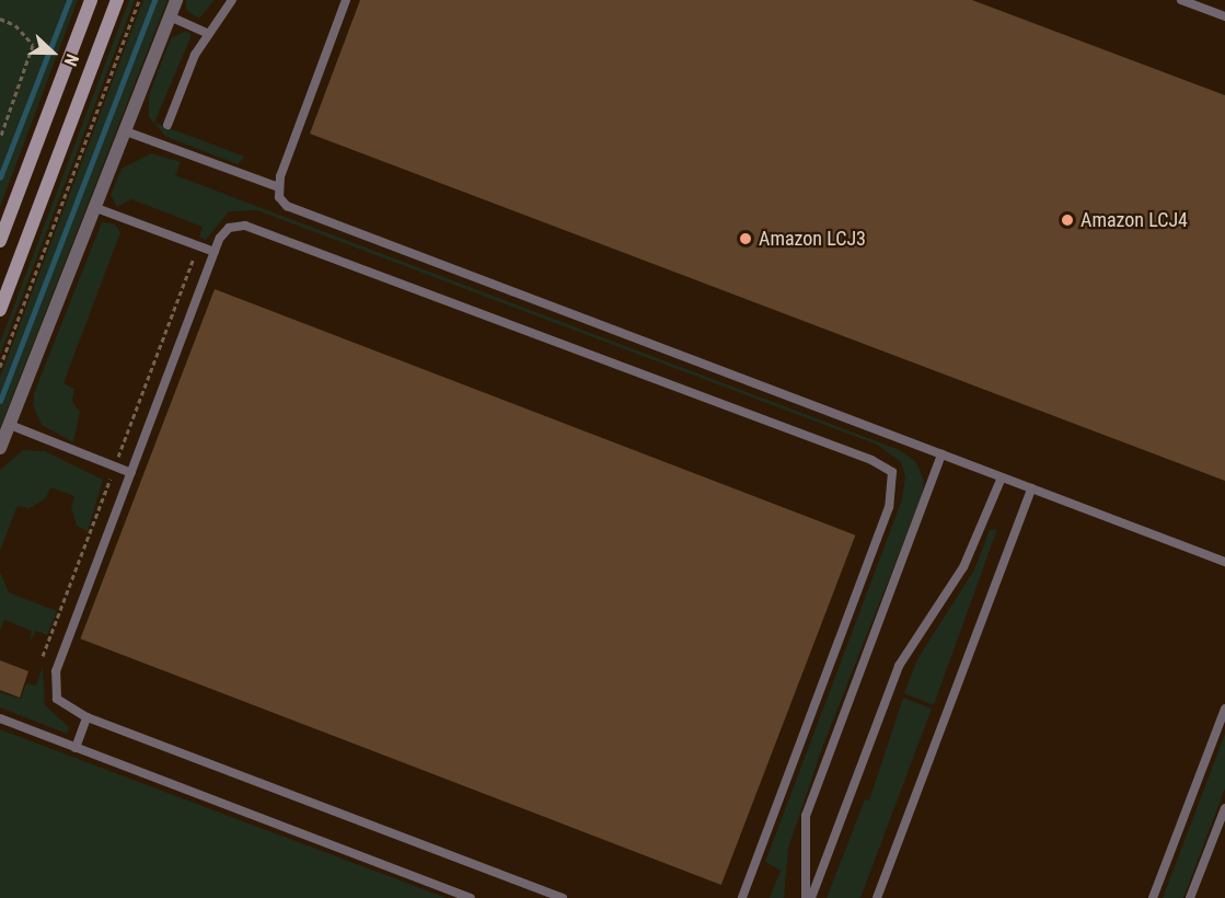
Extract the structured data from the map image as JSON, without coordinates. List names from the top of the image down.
{
  "places": ["Amazon LCJ4", "Amazon LCJ3"],
  "north": "right"
}
